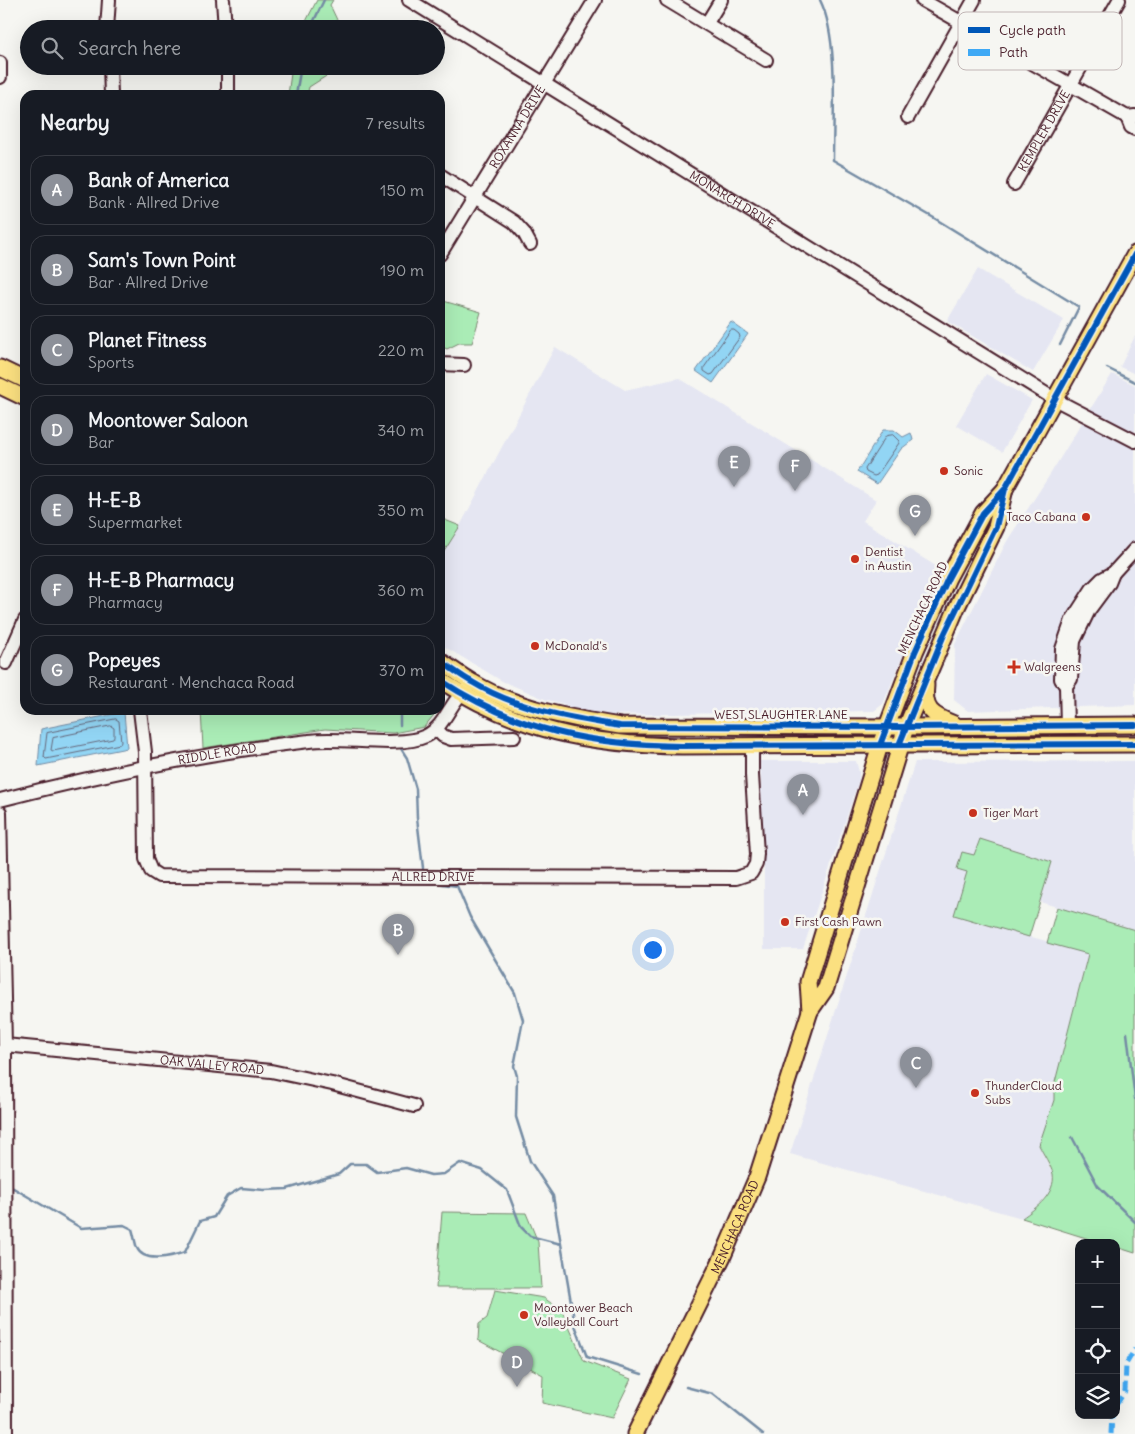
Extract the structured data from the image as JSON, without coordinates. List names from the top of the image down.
{
  "streets": {
    "main road": ["MENCHACA ROAD", "WEST SLAUGHTER LANE"],
    "street": [
      "ROXANNA DRIVE",
      "KEMPLER DRIVE",
      "MONARCH DRIVE",
      "RIDDLE ROAD",
      "ALLRED DRIVE",
      "OAK VALLEY ROAD"
    ]
  },
  "crossings": [
    ["ROXANNA DRIVE", "MONARCH DRIVE"],
    ["MONARCH DRIVE", "MENCHACA ROAD"],
    ["MENCHACA ROAD", "WEST SLAUGHTER LANE"],
    ["RIDDLE ROAD", "ALLRED DRIVE"]
  ],
  "places": {
    "other": [
      "Sonic",
      "Taco Cabana",
      "Dentist in Austin",
      "McDonald's",
      "Tiger Mart",
      "First Cash Pawn",
      "ThunderCloud Subs",
      "Moontower Beach Volleyball Court"
    ],
    "health": ["Walgreens"]
  },
  "legend": ["Cycle path", "Path"],
  "page": {
    "search": "Search here",
    "heading": ["Nearby", "7 results"],
    "list": [
      {
        "mark": "A",
        "name": "Bank of America",
        "note": "Bank · Allred Drive",
        "value": "150 m"
      },
      {
        "mark": "B",
        "name": "Sam's Town Point",
        "note": "Bar · Allred Drive",
        "value": "190 m"
      },
      {
        "mark": "C",
        "name": "Planet Fitness",
        "note": "Sports",
        "value": "220 m"
      },
      {
        "mark": "D",
        "name": "Moontower Saloon",
        "note": "Bar",
        "value": "340 m"
      },
      {
        "mark": "E",
        "name": "H-E-B",
        "note": "Supermarket",
        "value": "350 m"
      },
      {
        "mark": "F",
        "name": "H-E-B Pharmacy",
        "note": "Pharmacy",
        "value": "360 m"
      },
      {
        "mark": "G",
        "name": "Popeyes",
        "note": "Restaurant · Menchaca Road",
        "value": "370 m"
      }
    ],
    "pins": [
      "E",
      "F",
      "G",
      "A",
      "B",
      "C",
      "D"
    ],
    "map_buttons": ["+", "−"]
  }
}
